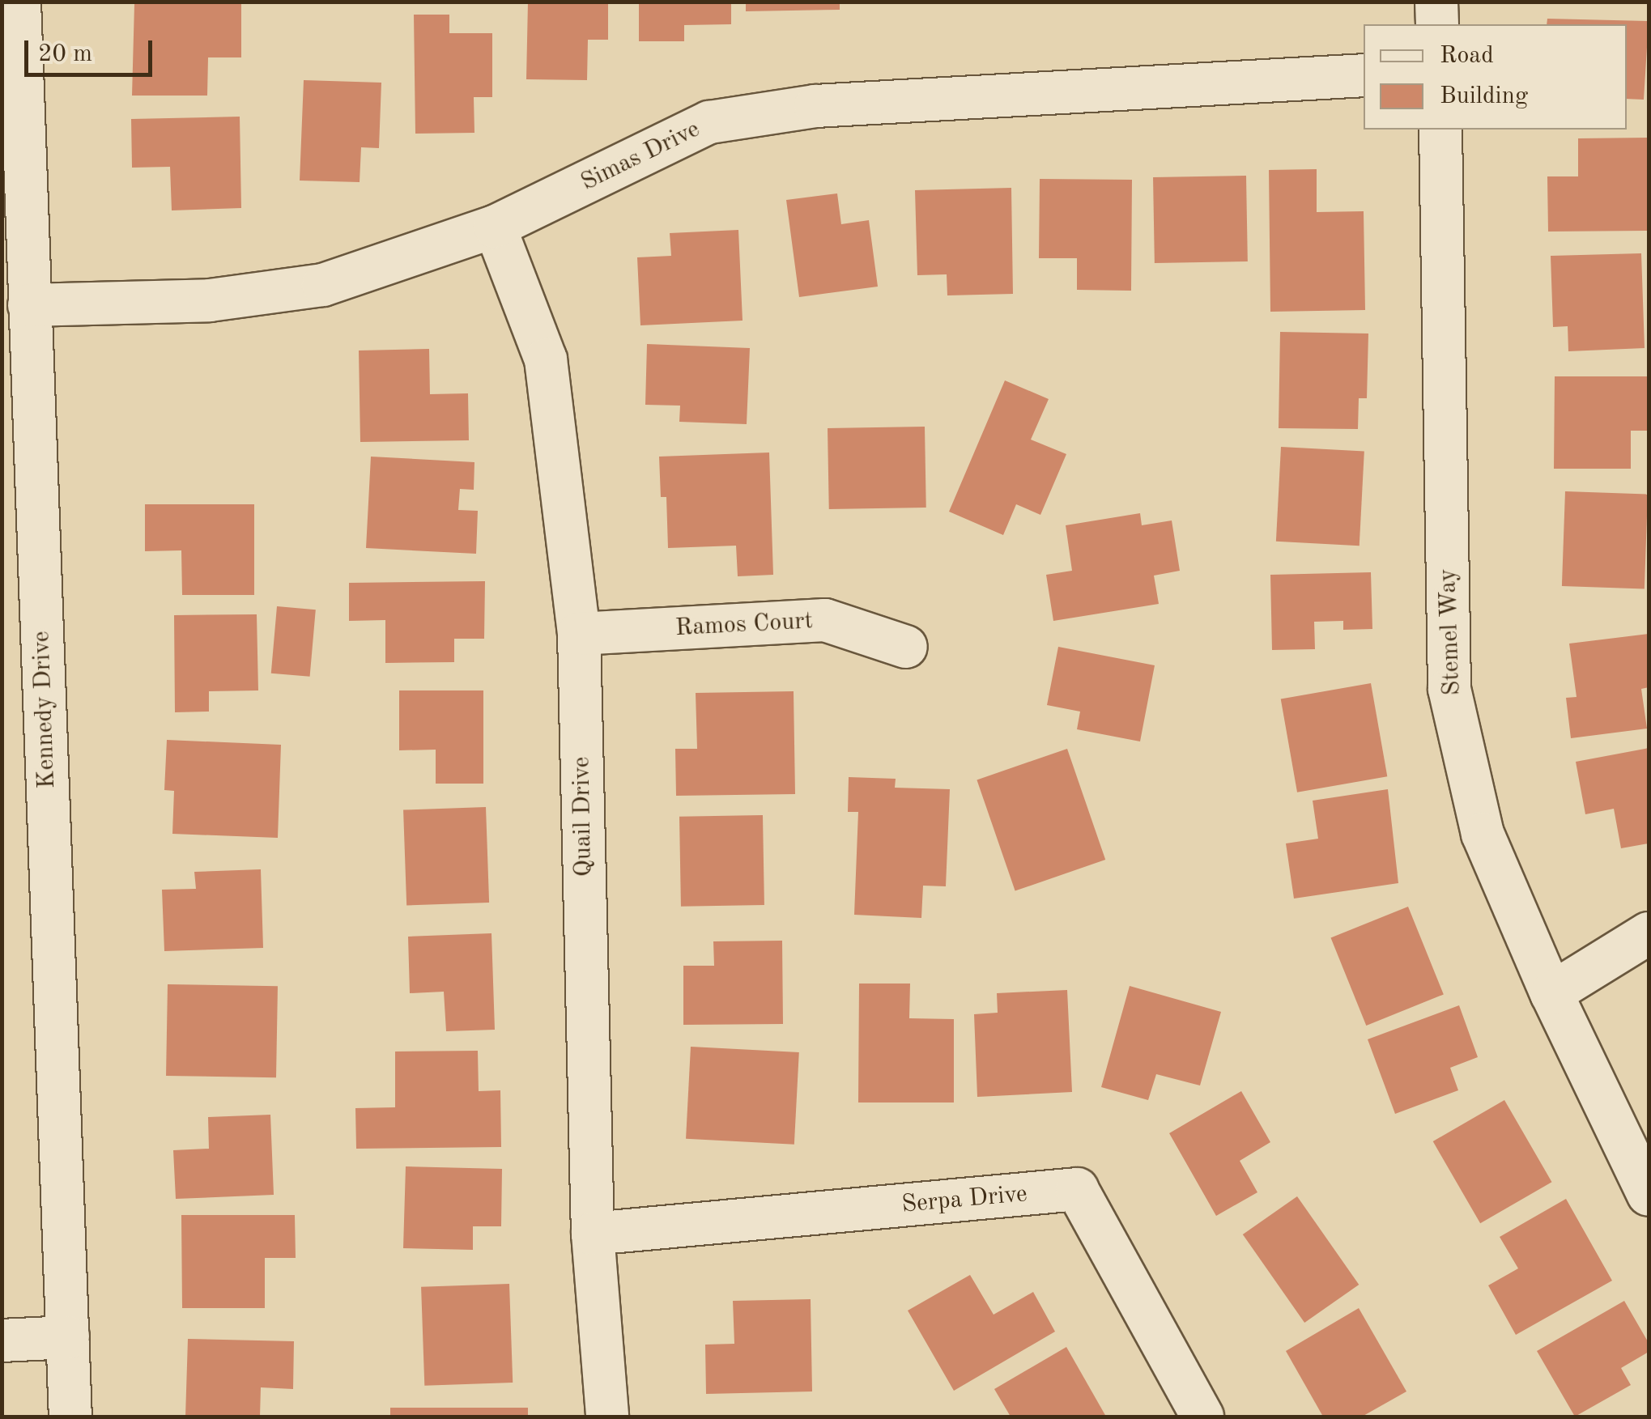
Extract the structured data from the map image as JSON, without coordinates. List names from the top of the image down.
{
  "streets": {
    "street": [
      "Simas Drive",
      "Ramos Court",
      "Stemel Way",
      "Kennedy Drive",
      "Quail Drive",
      "Serpa Drive"
    ]
  },
  "crossings": [
    ["Simas Drive", "Kennedy Drive"],
    ["Simas Drive", "Quail Drive"],
    ["Ramos Court", "Quail Drive"],
    ["Quail Drive", "Serpa Drive"]
  ],
  "legend": ["Road", "Building"],
  "scale_bar": "20 m"
}
